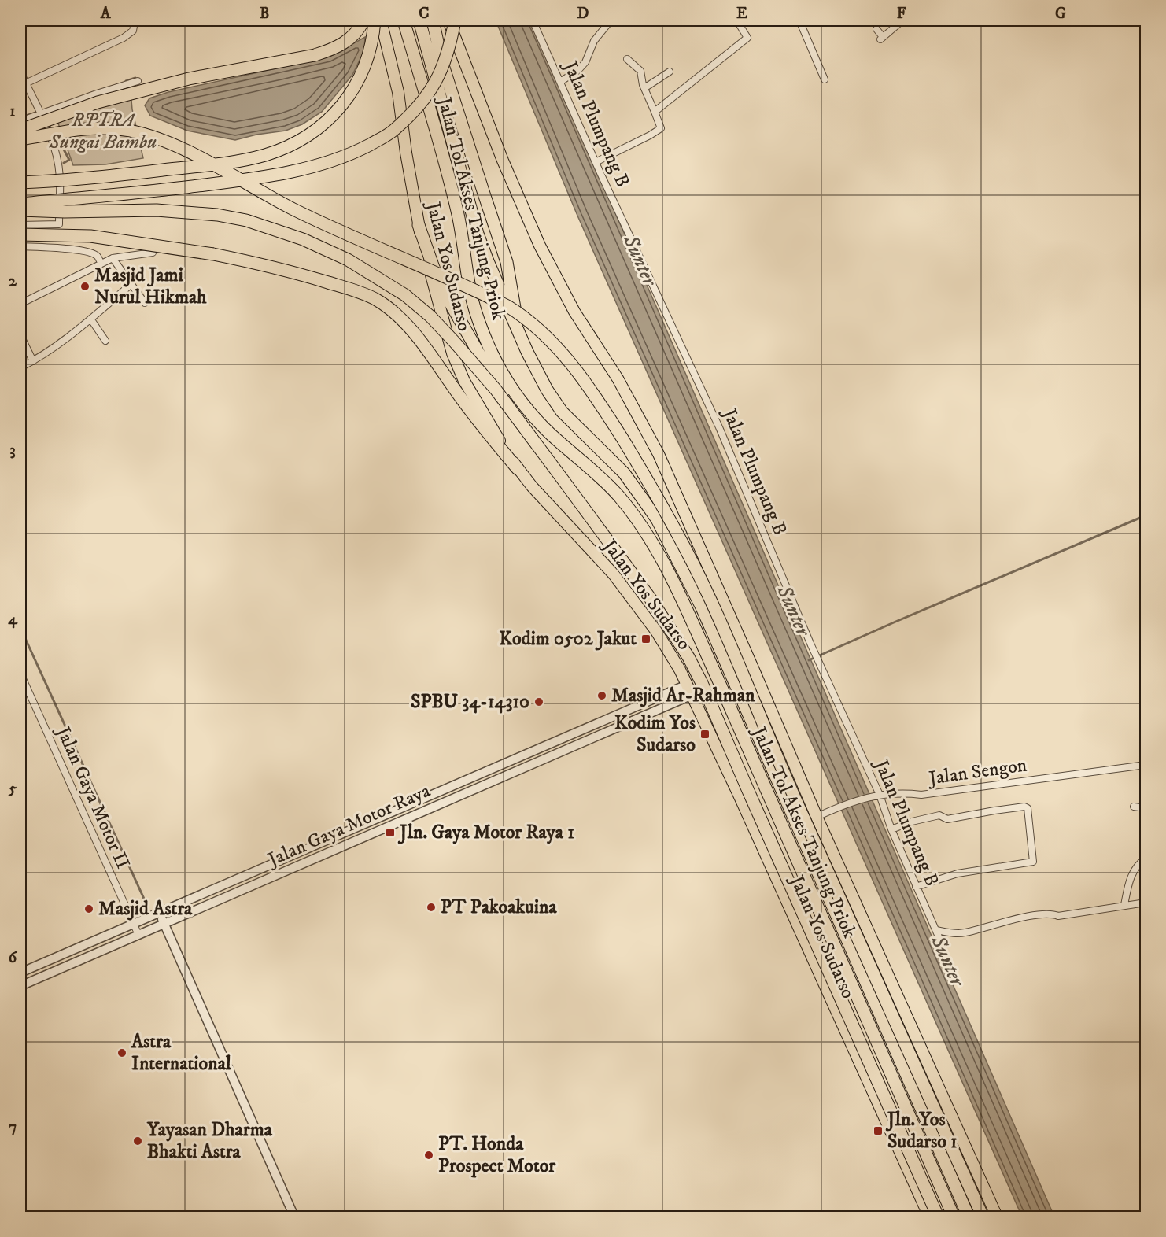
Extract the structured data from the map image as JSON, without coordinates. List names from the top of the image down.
{
  "streets": {
    "highway": ["Jalan Tol Akses Tanjung Priok", "Jalan Yos Sudarso"],
    "street": [
      "Jalan Plumpang B",
      "Jalan Sengon",
      "Jalan Gaya Motor II",
      "Jalan Gaya Motor Raya"
    ]
  },
  "crossings": [
    ["Jalan Plumpang B", "Jalan Sengon"],
    ["Jalan Yos Sudarso", "Jalan Gaya Motor Raya"],
    ["Jalan Gaya Motor II", "Jalan Gaya Motor Raya"]
  ],
  "water": ["Sunter"],
  "parks": ["RPTRA Sungai Bambu"],
  "places": {
    "other": [
      "Masjid Jami Nurul Hikmah",
      "Masjid Ar-Rahman",
      "SPBU 34-14310",
      "PT Pakoakuina",
      "Masjid Astra",
      "Astra International",
      "Yayasan Dharma Bhakti Astra",
      "PT. Honda Prospect Motor"
    ],
    "transit": [
      "Kodim 0502 Jakut",
      "Kodim Yos Sudarso",
      "Jln. Gaya Motor Raya 1",
      "Jln. Yos Sudarso 1"
    ]
  },
  "grid": {
    "columns": [
      "A",
      "B",
      "C",
      "D",
      "E",
      "F",
      "G"
    ],
    "rows": [
      "1",
      "2",
      "3",
      "4",
      "5",
      "6",
      "7"
    ]
  }
}
